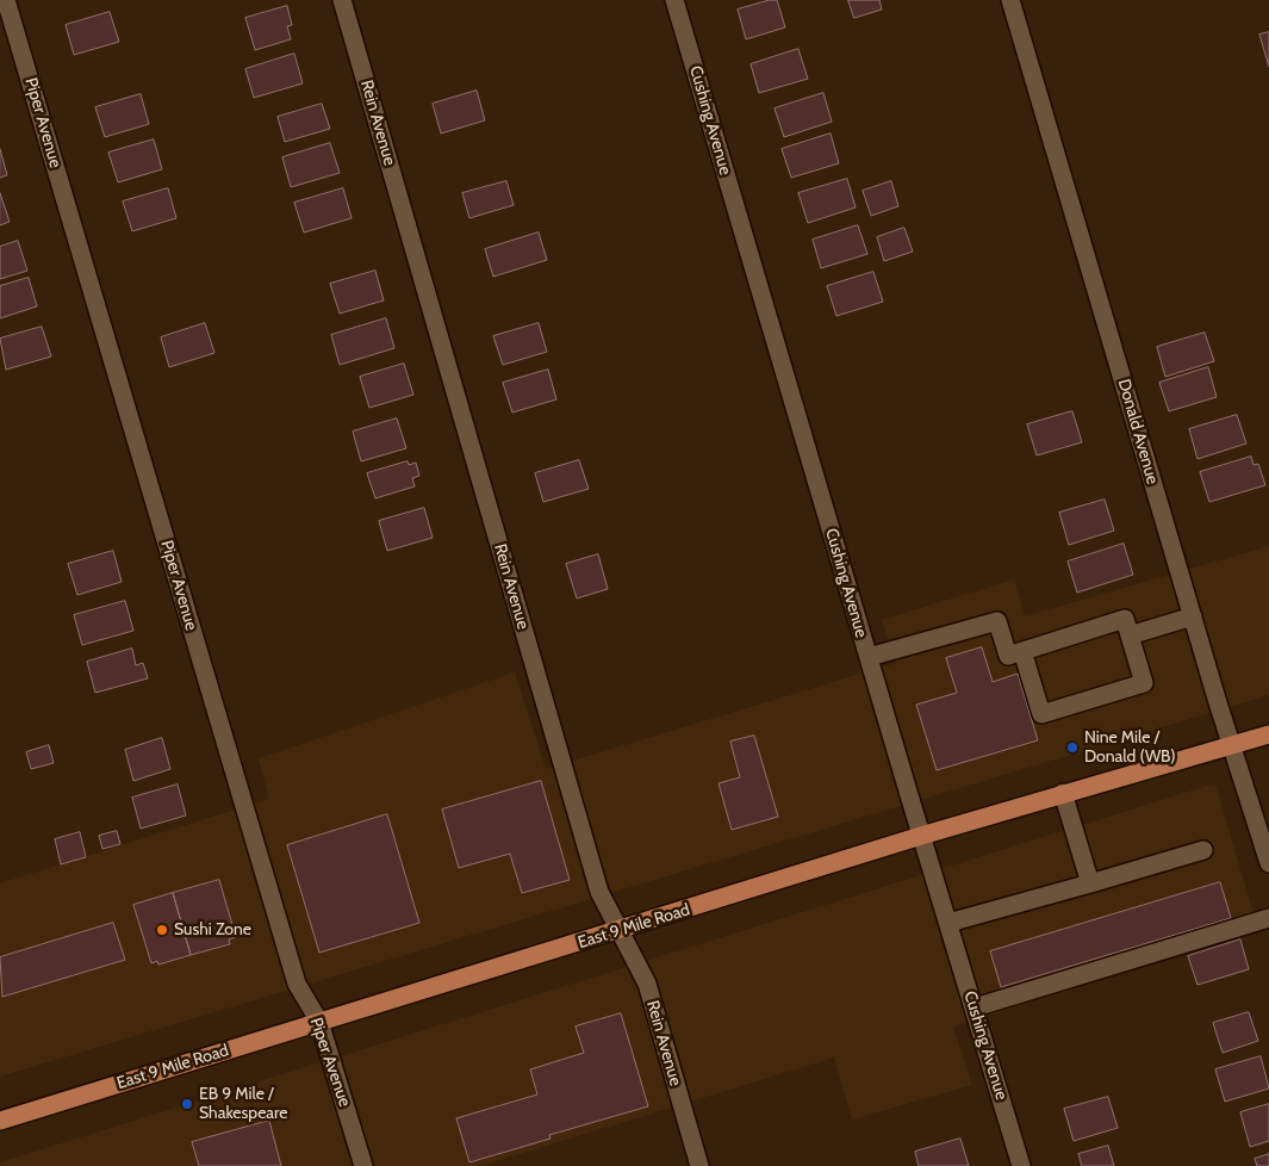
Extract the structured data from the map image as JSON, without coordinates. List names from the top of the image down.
{
  "streets": {
    "main road": ["East 9 Mile Road"],
    "street": [
      "Cushing Avenue",
      "Piper Avenue",
      "Rein Avenue",
      "Donald Avenue"
    ]
  },
  "crossings": [
    ["Cushing Avenue", "East 9 Mile Road"],
    ["Piper Avenue", "East 9 Mile Road"],
    ["Rein Avenue", "East 9 Mile Road"],
    ["Donald Avenue", "East 9 Mile Road"]
  ],
  "places": ["Nine Mile / Donald (WB)", "Sushi Zone", "EB 9 Mile / Shakespeare"]
}
